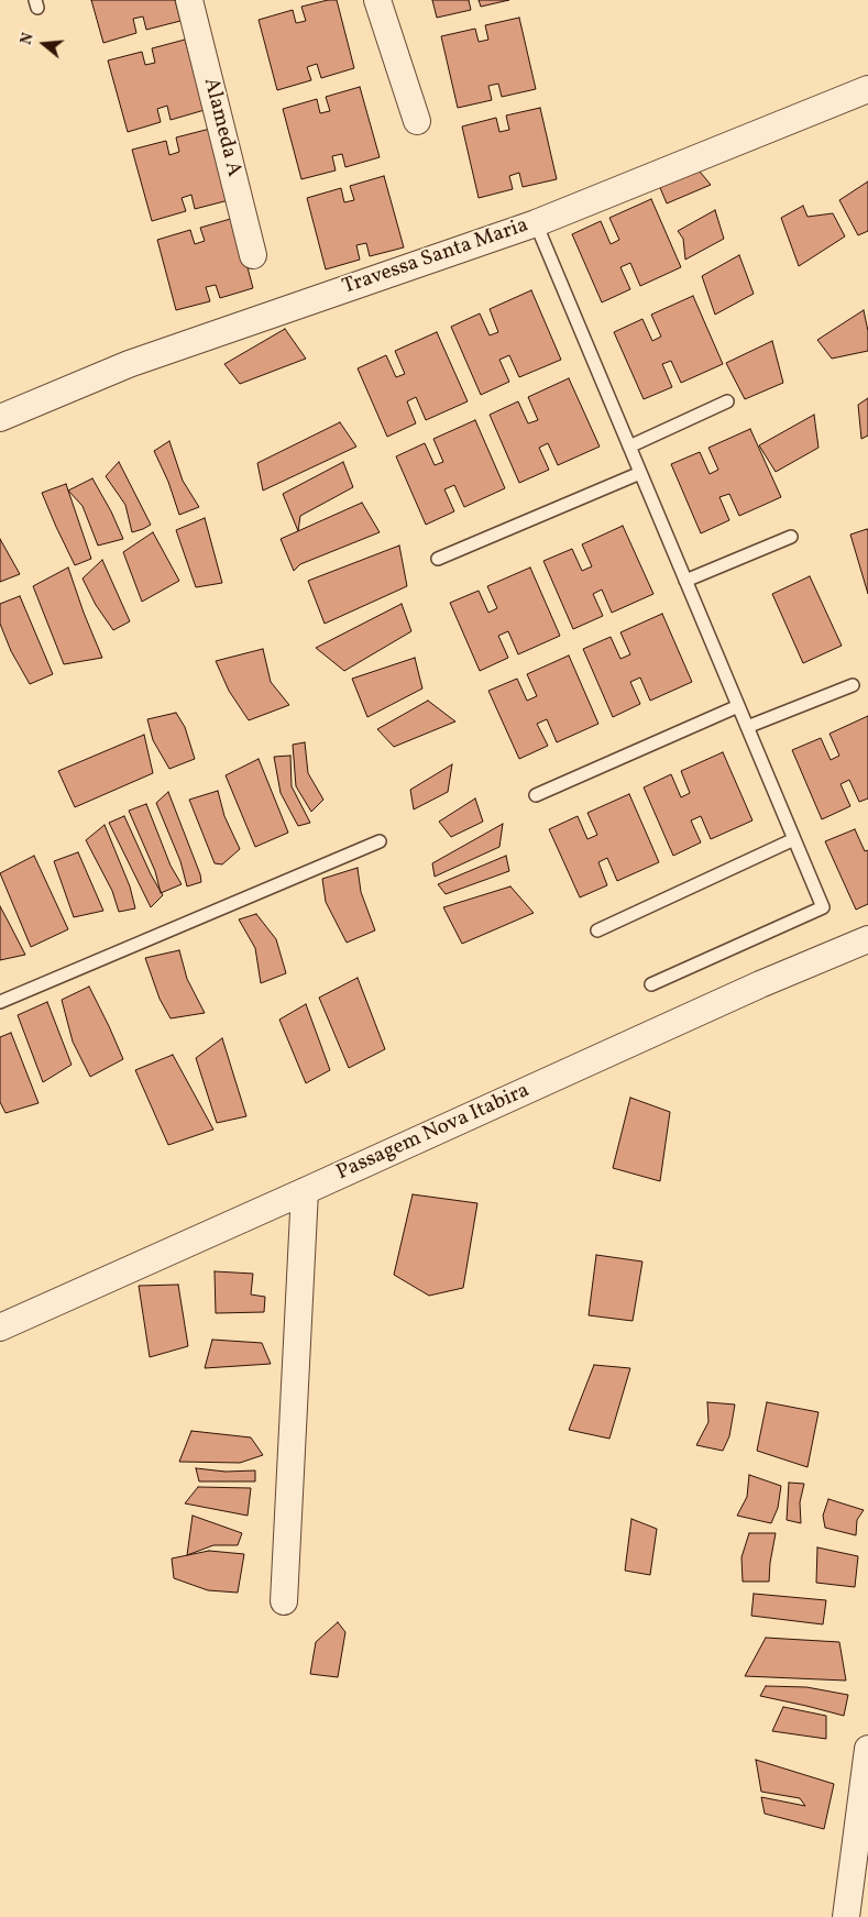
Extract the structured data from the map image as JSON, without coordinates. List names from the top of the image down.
{
  "streets": {
    "street": ["Alameda A", "Travessa Santa Maria", "Passagem Nova Itabira"]
  },
  "north": "left"
}
